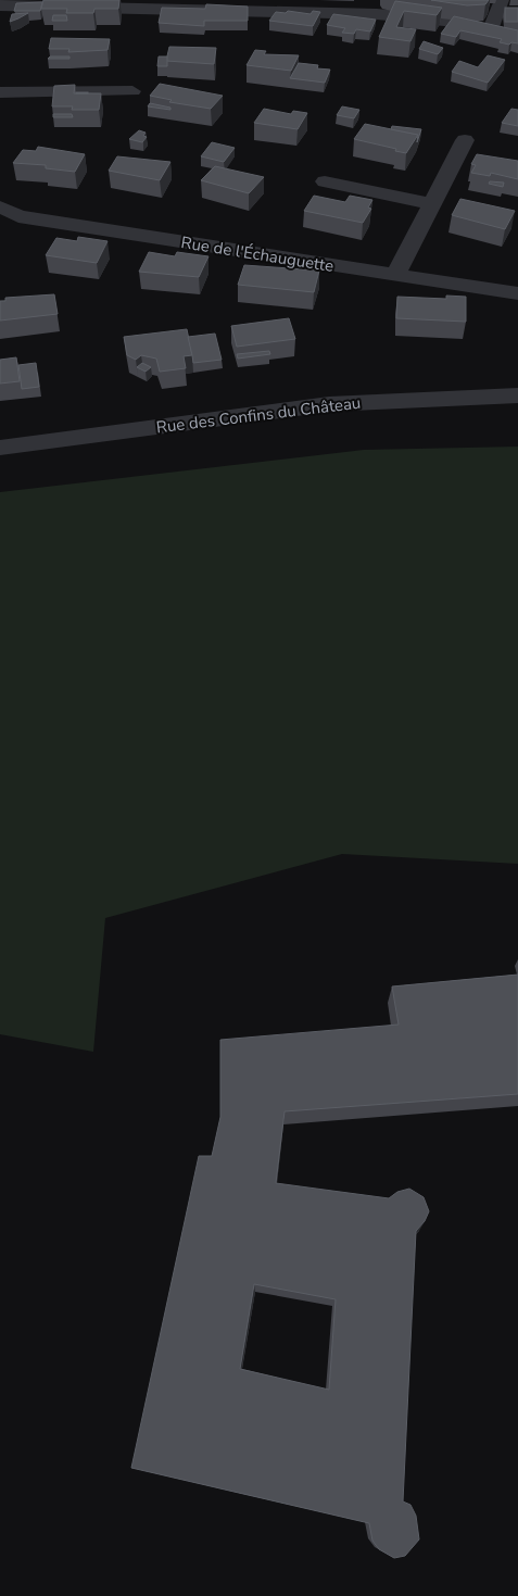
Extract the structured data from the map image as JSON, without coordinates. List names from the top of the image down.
{
  "streets": {
    "street": ["Rue de l'Échauguette", "Rue des Confins du Château"]
  }
}
